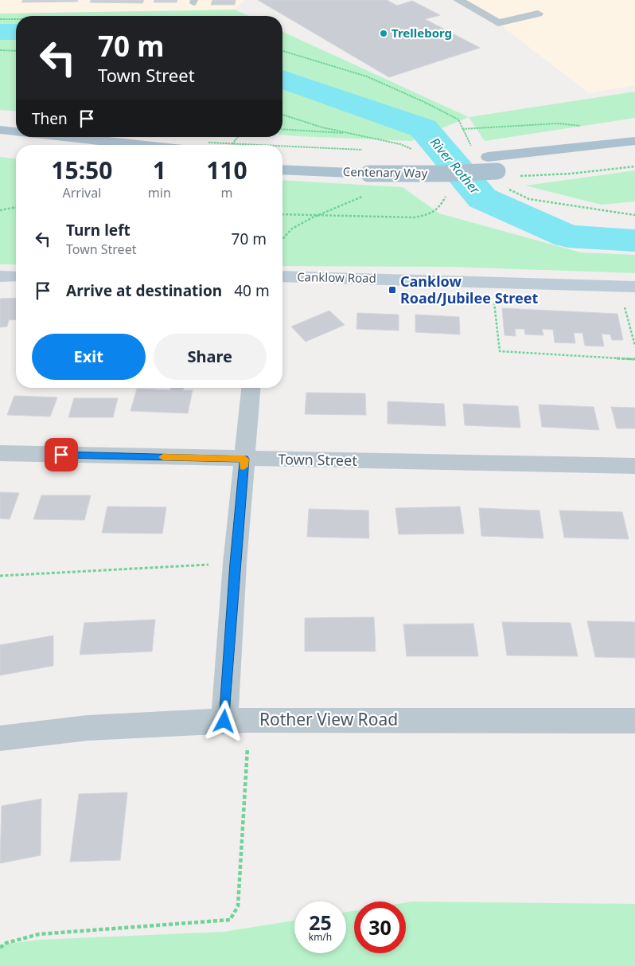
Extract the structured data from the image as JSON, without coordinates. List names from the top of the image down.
{
  "streets": {
    "main road": ["Centenary Way"],
    "street": ["Canklow Road", "Town Street", "Rother View Road"]
  },
  "water": ["River Rother"],
  "places": {
    "other": ["Trelleborg"],
    "transit": ["Canklow Road/Jubilee Street"]
  },
  "page": {
    "turn": ["70 m", "Town Street"],
    "then": "Then",
    "eta": [
      "15:50",
      "Arrival",
      "1",
      "min",
      "110",
      "m"
    ],
    "list": [
      {
        "name": "Turn left",
        "note": "Town Street",
        "value": "70 m"
      },
      {
        "name": "Arrive at destination",
        "value": "40 m"
      }
    ],
    "buttons": ["Exit", "Share"],
    "speed": "25 km/h",
    "limit": "30"
  }
}
